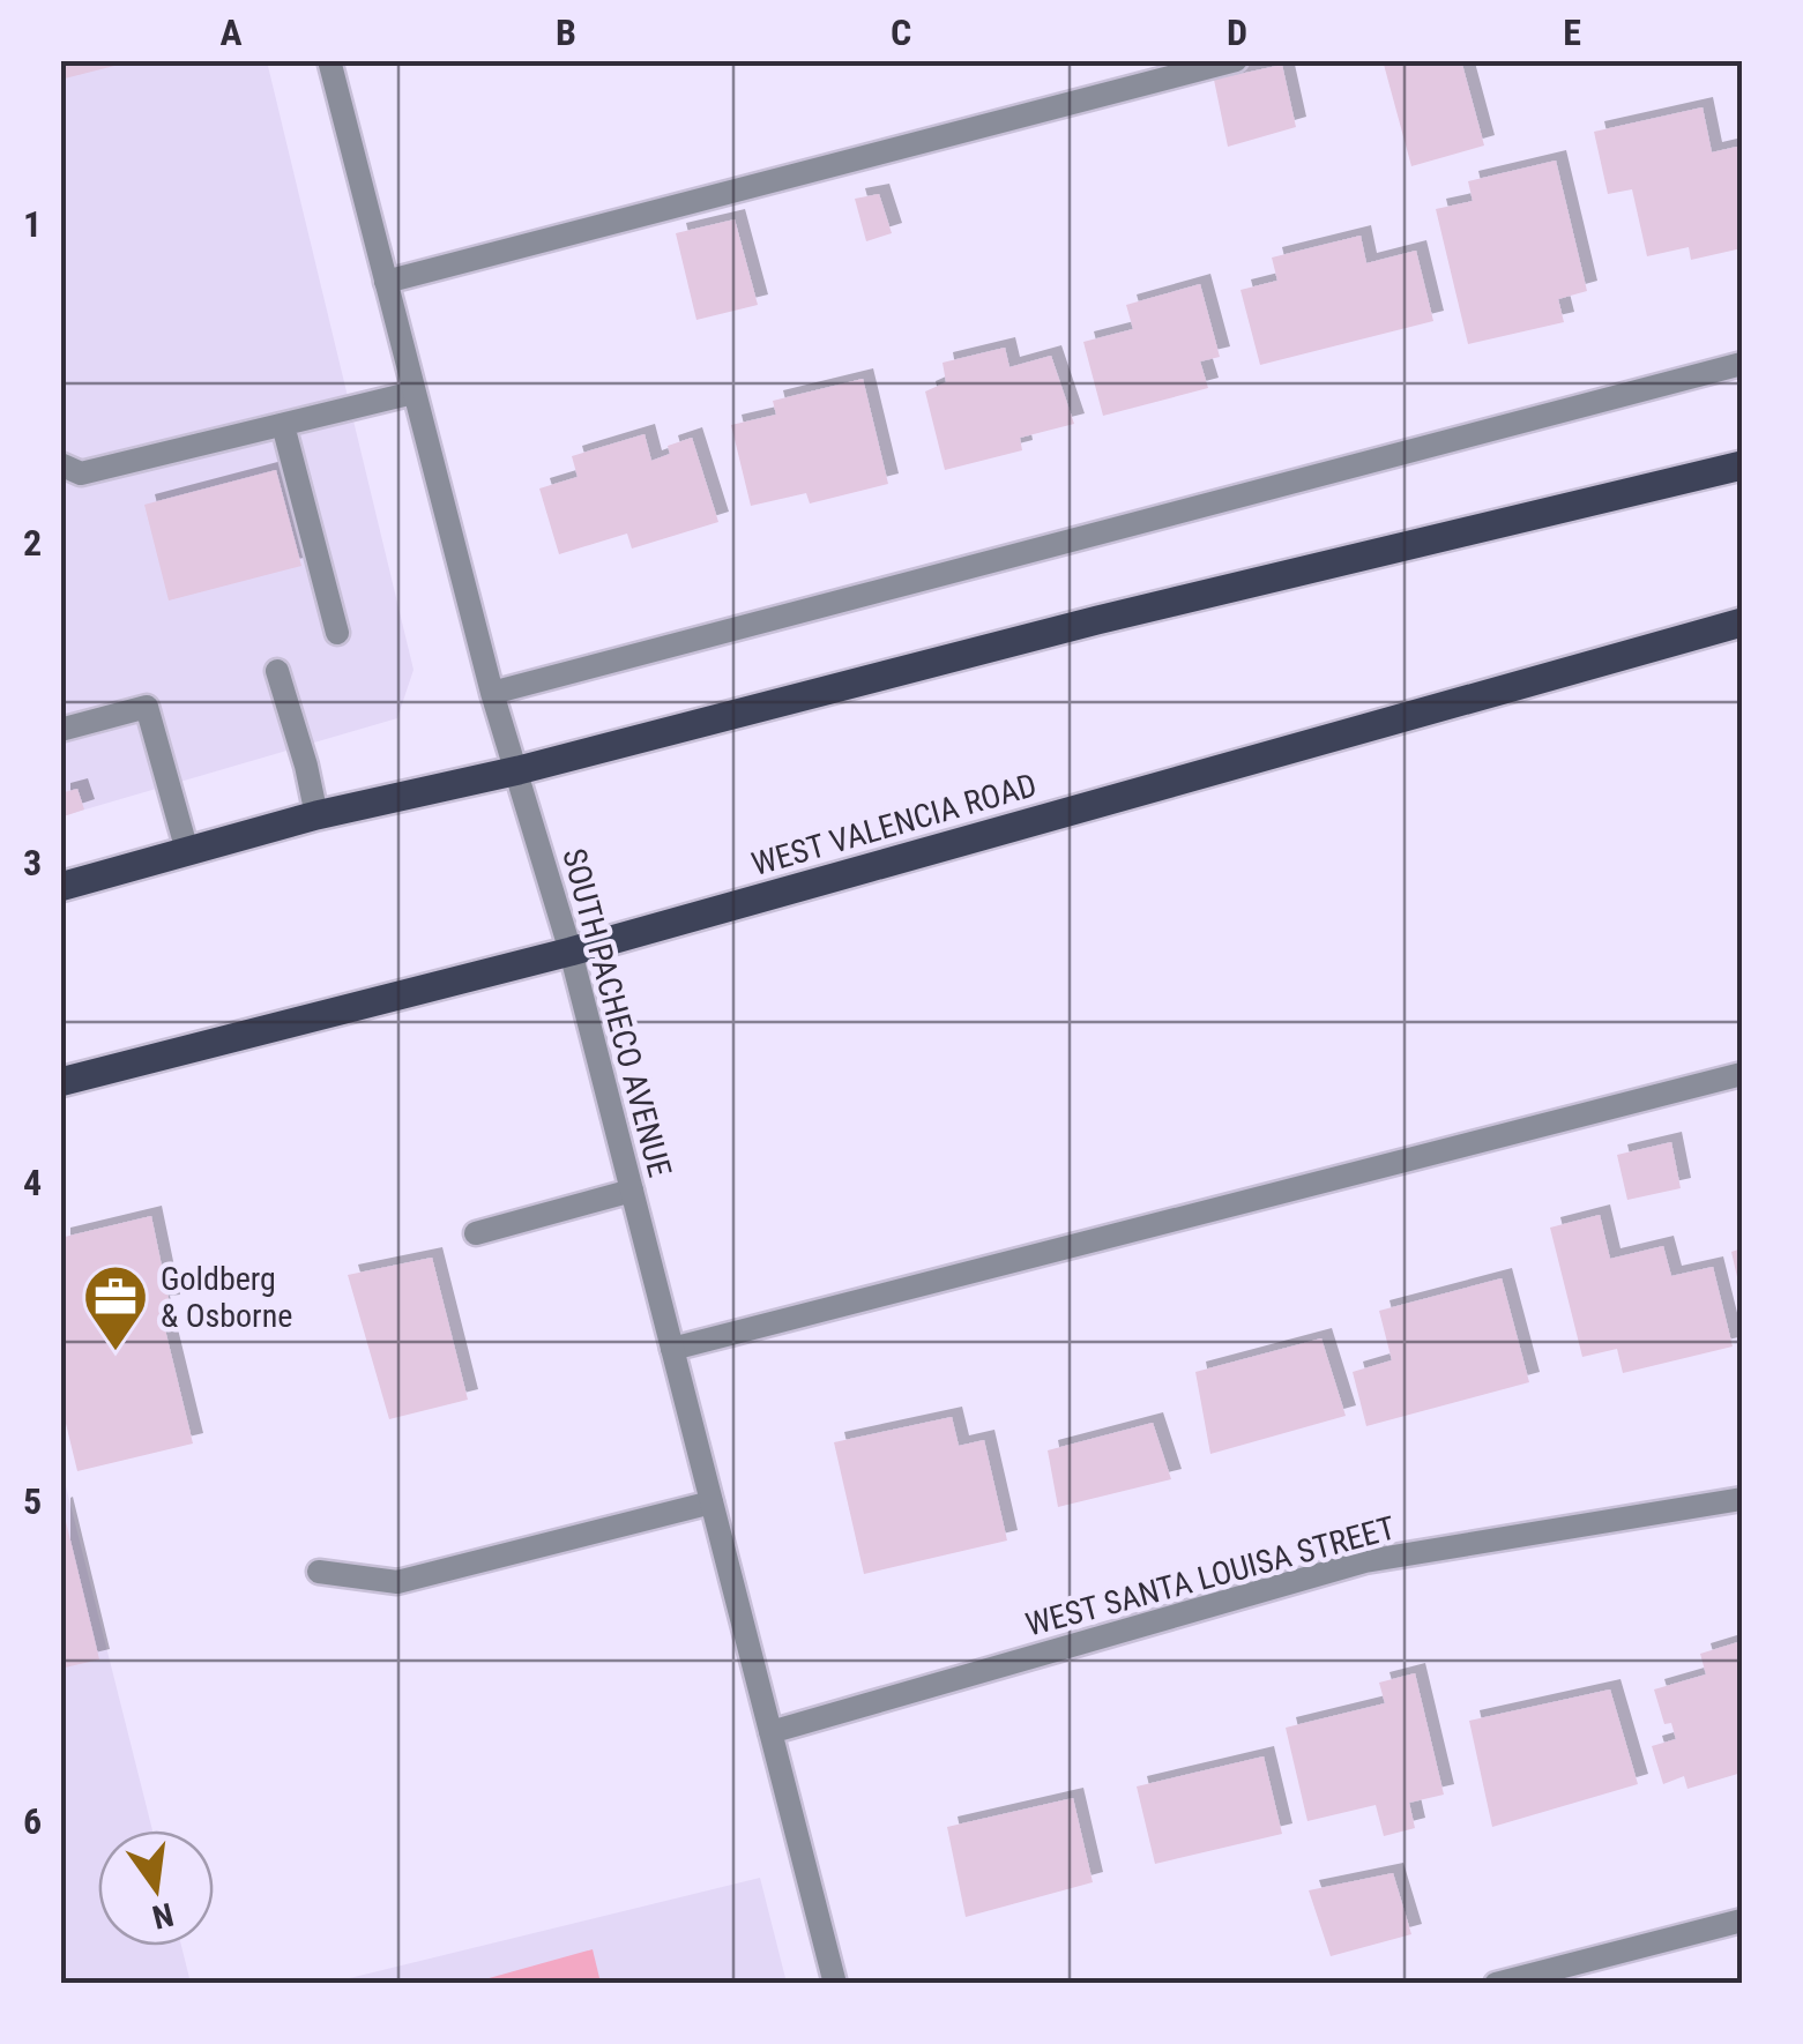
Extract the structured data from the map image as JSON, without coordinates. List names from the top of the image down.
{
  "streets": {
    "main road": ["WEST VALENCIA ROAD"],
    "street": ["SOUTH PACHECO AVENUE", "WEST SANTA LOUISA STREET"]
  },
  "crossings": [
    ["WEST VALENCIA ROAD", "SOUTH PACHECO AVENUE"],
    ["SOUTH PACHECO AVENUE", "WEST SANTA LOUISA STREET"]
  ],
  "places": {
    "office": ["Goldberg & Osborne"]
  },
  "north": "bottom",
  "grid": {
    "columns": [
      "A",
      "B",
      "C",
      "D",
      "E"
    ],
    "rows": [
      "1",
      "2",
      "3",
      "4",
      "5",
      "6"
    ]
  }
}
